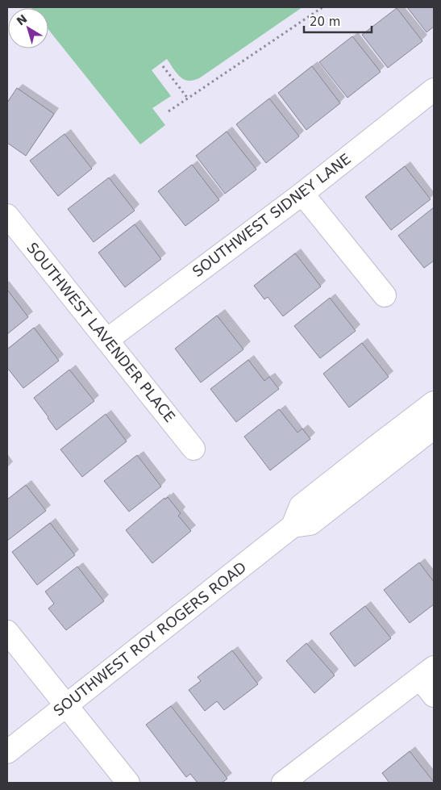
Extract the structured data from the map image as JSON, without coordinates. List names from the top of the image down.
{
  "streets": {
    "street": ["SOUTHWEST SIDNEY LANE", "SOUTHWEST LAVENDER PLACE", "SOUTHWEST ROY ROGERS ROAD"]
  },
  "crossings": [
    ["SOUTHWEST SIDNEY LANE", "SOUTHWEST LAVENDER PLACE"]
  ],
  "scale_bar": "20 m",
  "north": "top left"
}
